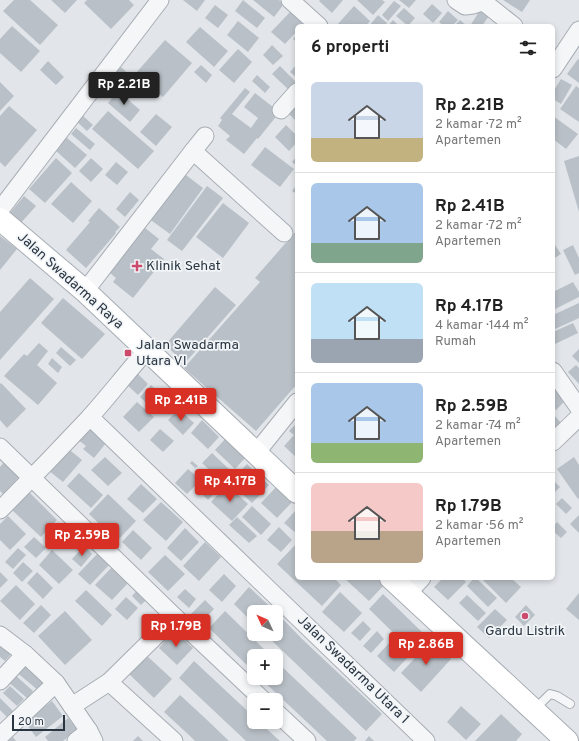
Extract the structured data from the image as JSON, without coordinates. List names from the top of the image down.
{
  "streets": {
    "main road": ["Jalan Swadarma Raya"],
    "street": ["Jalan Swadarma Utara 1"]
  },
  "places": {
    "health": ["Klinik Sehat"],
    "transit": ["Jalan Swadarma Utara VI"],
    "other": ["Gardu Listrik"]
  },
  "scale_bar": "20 m",
  "north": "top left",
  "page": {
    "heading": "6 properti",
    "price": [
      "Rp 2.21B",
      "Rp 2.41B",
      "Rp 4.17B",
      "Rp 2.59B",
      "Rp 1.79B",
      "Rp 2.86B"
    ],
    "list": [
      {
        "name": "Rp 2.21B",
        "note": "2 kamar · 72 m² · Apartemen"
      },
      {
        "name": "Rp 2.41B",
        "note": "2 kamar · 72 m² · Apartemen"
      },
      {
        "name": "Rp 4.17B",
        "note": "4 kamar · 144 m² · Rumah"
      },
      {
        "name": "Rp 2.59B",
        "note": "2 kamar · 74 m² · Apartemen"
      },
      {
        "name": "Rp 1.79B",
        "note": "2 kamar · 56 m² · Apartemen"
      }
    ],
    "map_buttons": ["+", "−"],
    "scale": "20 m"
  }
}
